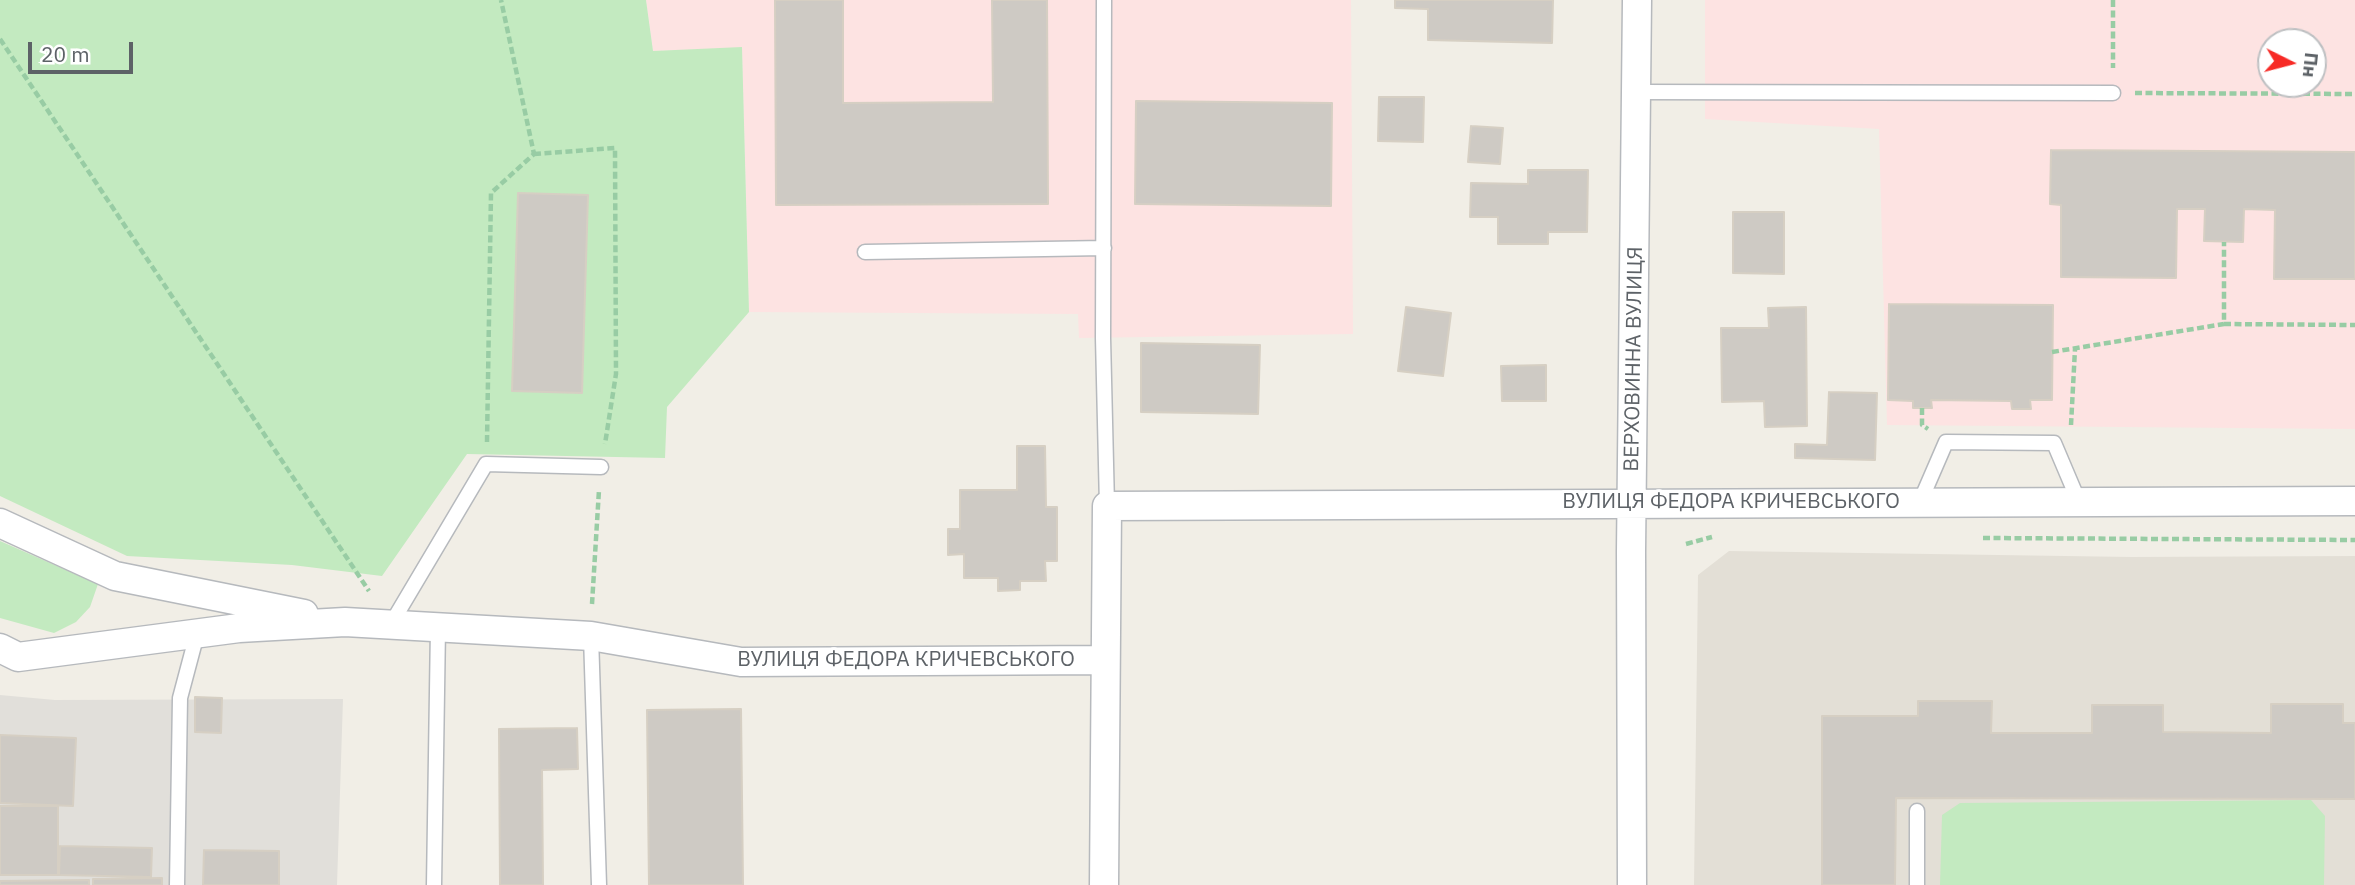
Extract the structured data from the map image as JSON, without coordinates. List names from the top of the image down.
{
  "streets": {
    "street": ["ВЕРХОВИННА ВУЛИЦЯ", "ВУЛИЦЯ ФЕДОРА КРИЧЕВСЬКОГО"]
  },
  "crossings": [
    ["ВЕРХОВИННА ВУЛИЦЯ", "ВУЛИЦЯ ФЕДОРА КРИЧЕВСЬКОГО"]
  ],
  "scale_bar": "20 m",
  "north": "right"
}
